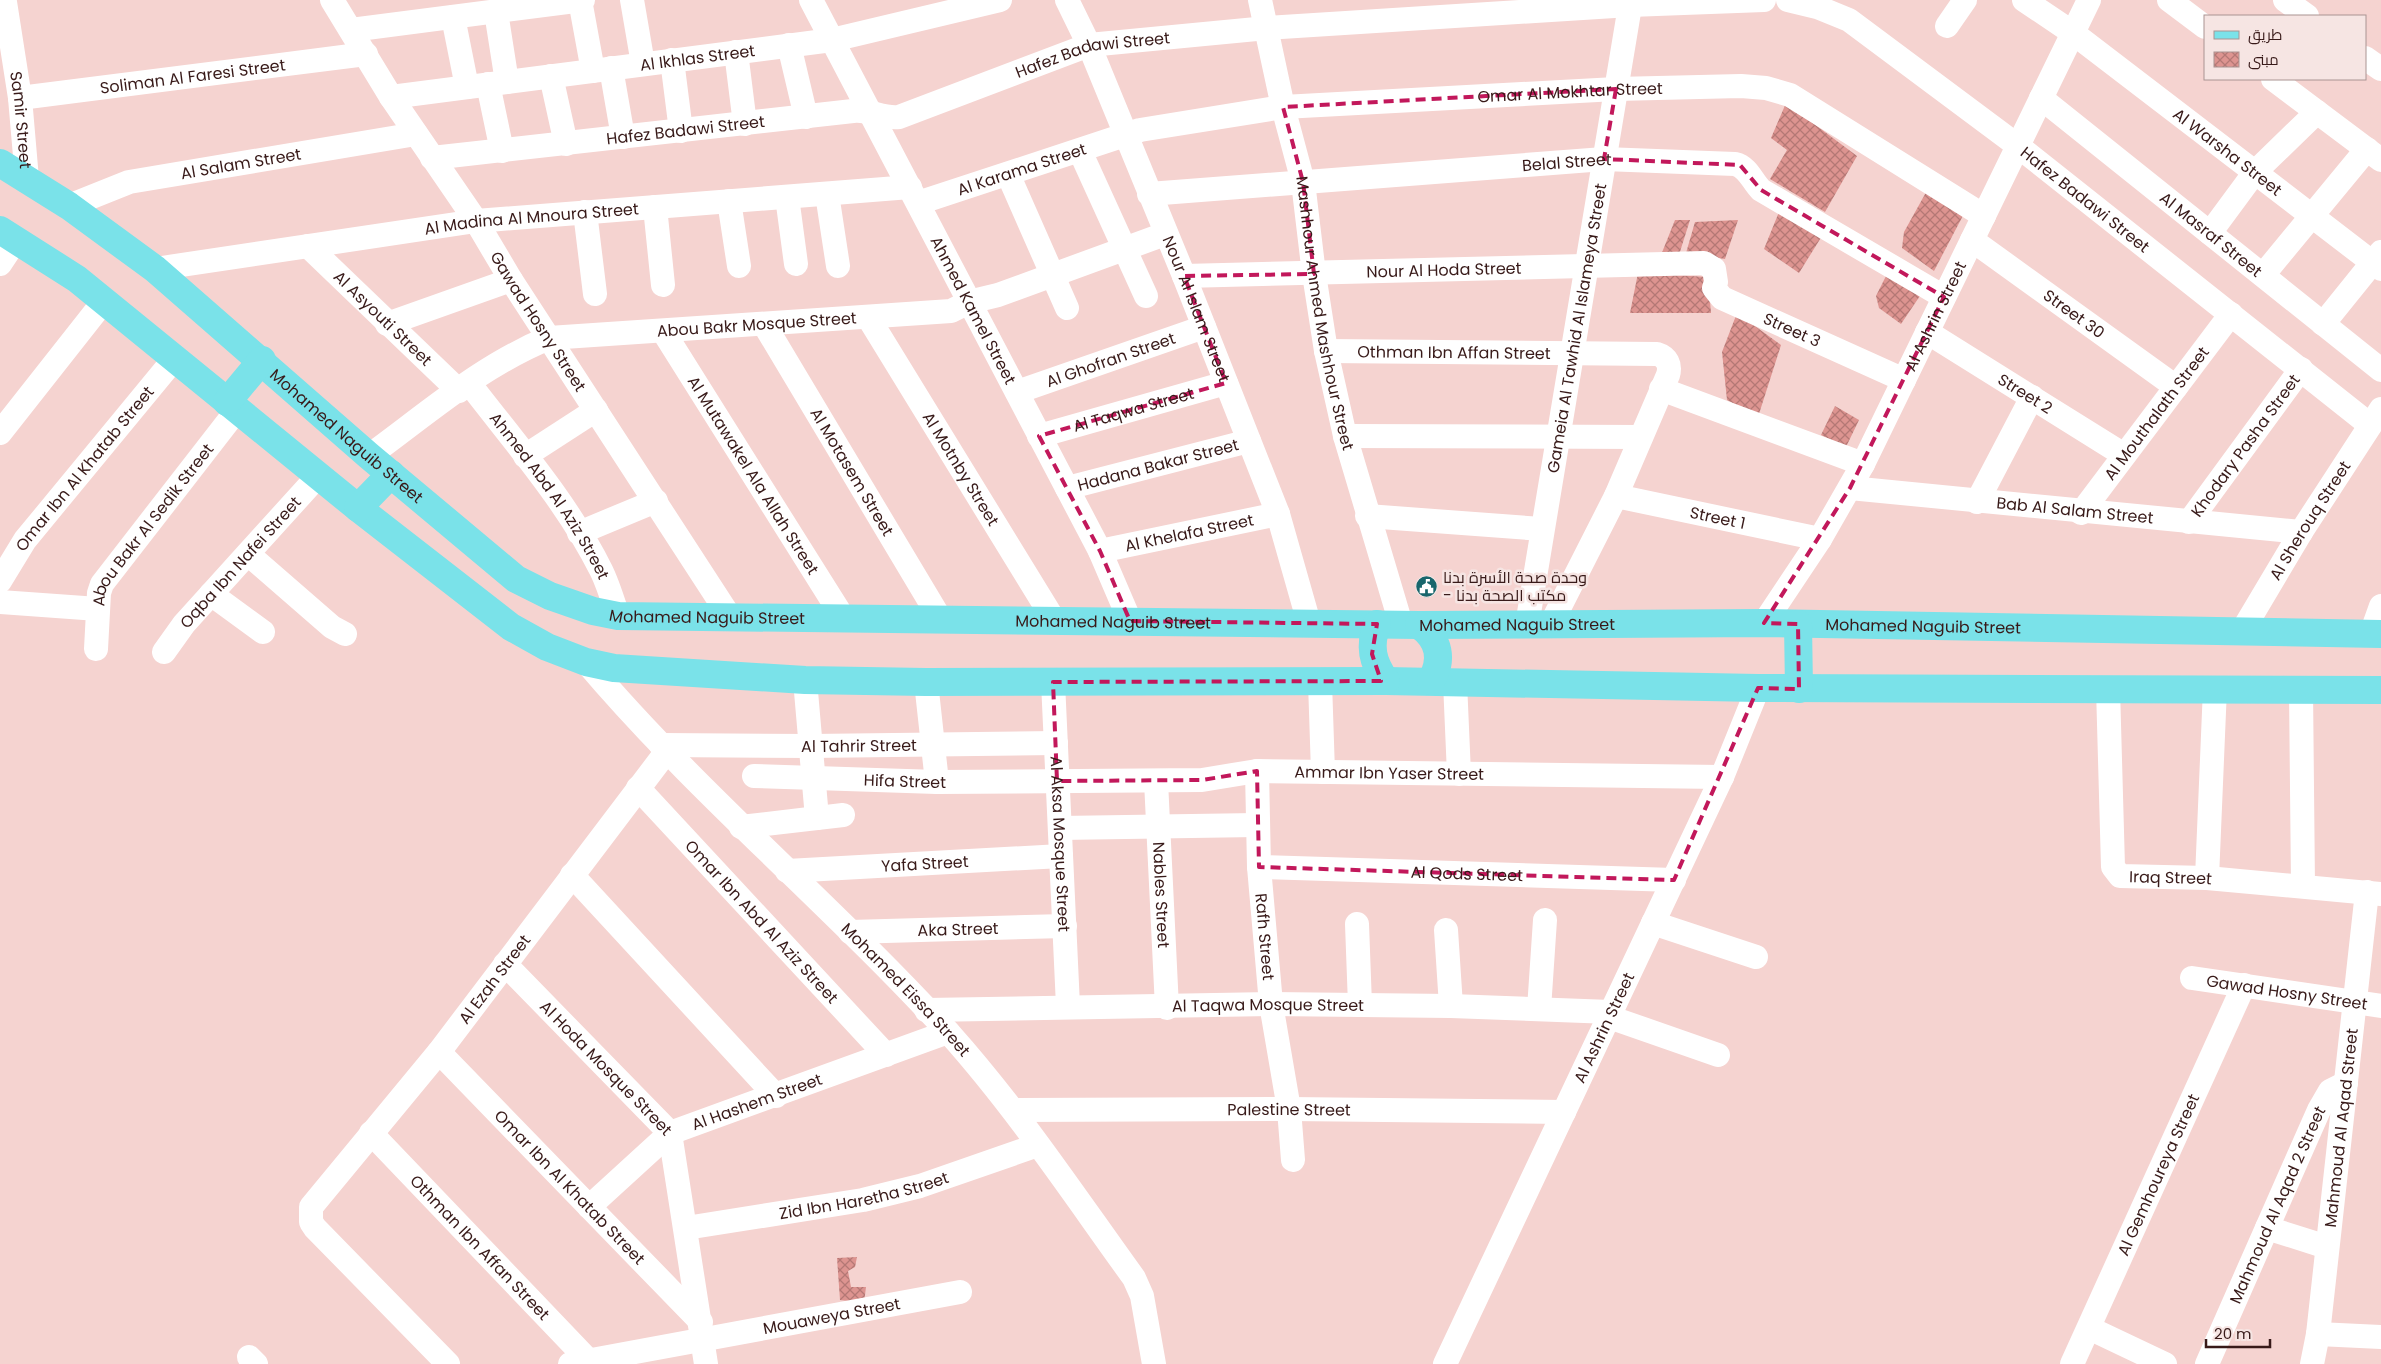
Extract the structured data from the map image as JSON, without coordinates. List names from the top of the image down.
{
  "streets": {
    "main road": ["Mohamed Naguib Street"],
    "street": [
      "Hafez Badawi Street",
      "Al Ikhlas Street",
      "Soliman Al Faresi Street",
      "Omar Al Mokhtar Street",
      "Samir Street",
      "Al Warsha Street",
      "Belal Street",
      "Al Salam Street",
      "Al Karama Street",
      "Al Madina Al Mnoura Street",
      "Al Masraf Street",
      "Nour Al Hoda Street",
      "Ahmed Kamel Street",
      "Nour Al Islam Street",
      "Mashhour Ahmed Mashhour Street",
      "Street 30",
      "Al Ashrin Street",
      "Al Asyouti Street",
      "Gawad Hosny Street",
      "Abou Bakr Mosque Street",
      "Gameia Al Tawhid Al Islameya Street",
      "Street 3",
      "Othman Ibn Affan Street",
      "Al Ghofran Street",
      "Street 2",
      "Al Taqwa Street",
      "Al Mouthalath Street",
      "Khodary Pasha Street",
      "Hadana Bakar Street",
      "Omar Ibn Al Khatab Street",
      "Al Motnby Street",
      "Al Motasem Street",
      "Al Mutawakel Ala Allah Street",
      "Ahmed Abd Al Aziz Street",
      "Bab Al Salam Street",
      "Street 1",
      "Al Sherouq Street",
      "Abou Bakr Al Sedik Street",
      "Al Khelafa Street",
      "Oqba Ibn Nafei Street",
      "Al Tahrir Street",
      "Ammar Ibn Yaser Street",
      "Hifa Street",
      "Al Aksa Mosque Street",
      "Yafa Street",
      "Al Qods Street",
      "Iraq Street",
      "Nables Street",
      "Omar Ibn Abd Al Aziz Street",
      "Aka Street",
      "Rafh Street",
      "Al Ezah Street",
      "Mohamed Eissa Street",
      "Al Taqwa Mosque Street",
      "Al Hoda Mosque Street",
      "Al Hashem Street",
      "Palestine Street",
      "Mahmoud Al Aqad Street",
      "Al Gemhoureya Street",
      "Zid Ibn Haretha Street",
      "Mahmoud Al Aqad 2 Street",
      "Mouaweya Street"
    ]
  },
  "crossings": [
    ["Hafez Badawi Street", "Ahmed Kamel Street"],
    ["Hafez Badawi Street", "Nour Al Islam Street"],
    ["Hafez Badawi Street", "Mashhour Ahmed Mashhour Street"],
    ["Hafez Badawi Street", "Al Ashrin Street"],
    ["Hafez Badawi Street", "Gawad Hosny Street"],
    ["Hafez Badawi Street", "Gameia Al Tawhid Al Islameya Street"],
    ["Hafez Badawi Street", "Al Mouthalath Street"],
    ["Hafez Badawi Street", "Khodary Pasha Street"],
    ["Hafez Badawi Street", "Al Sherouq Street"],
    ["Al Ikhlas Street", "Ahmed Kamel Street"],
    ["Al Ikhlas Street", "Gawad Hosny Street"],
    ["Soliman Al Faresi Street", "Samir Street"],
    ["Soliman Al Faresi Street", "Gawad Hosny Street"],
    ["Omar Al Mokhtar Street", "Al Karama Street"],
    ["Omar Al Mokhtar Street", "Nour Al Islam Street"],
    ["Omar Al Mokhtar Street", "Mashhour Ahmed Mashhour Street"],
    ["Omar Al Mokhtar Street", "Al Ashrin Street"],
    ["Omar Al Mokhtar Street", "Gameia Al Tawhid Al Islameya Street"],
    ["Samir Street", "Mohamed Naguib Street"],
    ["Al Warsha Street", "Al Ashrin Street"],
    ["Belal Street", "Nour Al Islam Street"],
    ["Belal Street", "Mashhour Ahmed Mashhour Street"],
    ["Belal Street", "Al Ashrin Street"],
    ["Belal Street", "Gameia Al Tawhid Al Islameya Street"],
    ["Al Salam Street", "Gawad Hosny Street"],
    ["Al Salam Street", "Mohamed Naguib Street"],
    ["Al Karama Street", "Al Madina Al Mnoura Street"],
    ["Al Karama Street", "Ahmed Kamel Street"],
    ["Al Karama Street", "Nour Al Islam Street"],
    ["Al Madina Al Mnoura Street", "Ahmed Kamel Street"],
    ["Al Madina Al Mnoura Street", "Al Asyouti Street"],
    ["Al Madina Al Mnoura Street", "Gawad Hosny Street"],
    ["Al Madina Al Mnoura Street", "Mohamed Naguib Street"],
    ["Al Masraf Street", "Al Ashrin Street"],
    ["Nour Al Hoda Street", "Nour Al Islam Street"],
    ["Nour Al Hoda Street", "Mashhour Ahmed Mashhour Street"],
    ["Nour Al Hoda Street", "Gameia Al Tawhid Al Islameya Street"],
    ["Nour Al Hoda Street", "Street 3"],
    ["Ahmed Kamel Street", "Abou Bakr Mosque Street"],
    ["Ahmed Kamel Street", "Al Ghofran Street"],
    ["Ahmed Kamel Street", "Al Taqwa Street"],
    ["Ahmed Kamel Street", "Mohamed Naguib Street"],
    ["Ahmed Kamel Street", "Hadana Bakar Street"],
    ["Ahmed Kamel Street", "Al Khelafa Street"],
    ["Nour Al Islam Street", "Abou Bakr Mosque Street"],
    ["Nour Al Islam Street", "Al Ghofran Street"],
    ["Nour Al Islam Street", "Al Taqwa Street"],
    ["Nour Al Islam Street", "Mohamed Naguib Street"],
    ["Nour Al Islam Street", "Hadana Bakar Street"],
    ["Nour Al Islam Street", "Al Khelafa Street"],
    ["Mashhour Ahmed Mashhour Street", "Othman Ibn Affan Street"],
    ["Mashhour Ahmed Mashhour Street", "Mohamed Naguib Street"],
    ["Street 30", "Al Ashrin Street"],
    ["Street 30", "Al Mouthalath Street"],
    ["Al Ashrin Street", "Street 3"],
    ["Al Ashrin Street", "Street 2"],
    ["Al Ashrin Street", "Mohamed Naguib Street"],
    ["Al Ashrin Street", "Bab Al Salam Street"],
    ["Al Ashrin Street", "Street 1"],
    ["Al Ashrin Street", "Ammar Ibn Yaser Street"],
    ["Al Ashrin Street", "Al Qods Street"],
    ["Al Ashrin Street", "Al Taqwa Mosque Street"],
    ["Al Ashrin Street", "Palestine Street"],
    ["Al Asyouti Street", "Abou Bakr Mosque Street"],
    ["Al Asyouti Street", "Ahmed Abd Al Aziz Street"],
    ["Gawad Hosny Street", "Abou Bakr Mosque Street"],
    ["Gawad Hosny Street", "Mohamed Naguib Street"],
    ["Gawad Hosny Street", "Mahmoud Al Aqad Street"],
    ["Gawad Hosny Street", "Al Gemhoureya Street"],
    ["Abou Bakr Mosque Street", "Mohamed Naguib Street"],
    ["Abou Bakr Mosque Street", "Al Motnby Street"],
    ["Abou Bakr Mosque Street", "Al Motasem Street"],
    ["Abou Bakr Mosque Street", "Al Mutawakel Ala Allah Street"],
    ["Abou Bakr Mosque Street", "Ahmed Abd Al Aziz Street"],
    ["Gameia Al Tawhid Al Islameya Street", "Othman Ibn Affan Street"],
    ["Gameia Al Tawhid Al Islameya Street", "Mohamed Naguib Street"],
    ["Othman Ibn Affan Street", "Al Ezah Street"],
    ["Street 2", "Al Mouthalath Street"],
    ["Al Mouthalath Street", "Bab Al Salam Street"],
    ["Mohamed Naguib Street", "Al Motnby Street"],
    ["Mohamed Naguib Street", "Al Motasem Street"],
    ["Mohamed Naguib Street", "Al Mutawakel Ala Allah Street"],
    ["Mohamed Naguib Street", "Ahmed Abd Al Aziz Street"],
    ["Mohamed Naguib Street", "Al Sherouq Street"],
    ["Khodary Pasha Street", "Bab Al Salam Street"],
    ["Omar Ibn Al Khatab Street", "Al Ezah Street"],
    ["Omar Ibn Al Khatab Street", "Al Hoda Mosque Street"],
    ["Omar Ibn Al Khatab Street", "Al Hashem Street"],
    ["Omar Ibn Al Khatab Street", "Mouaweya Street"],
    ["Bab Al Salam Street", "Al Sherouq Street"],
    ["Al Tahrir Street", "Al Aksa Mosque Street"],
    ["Al Tahrir Street", "Al Ezah Street"],
    ["Al Tahrir Street", "Mohamed Eissa Street"],
    ["Ammar Ibn Yaser Street", "Hifa Street"],
    ["Ammar Ibn Yaser Street", "Al Aksa Mosque Street"],
    ["Ammar Ibn Yaser Street", "Nables Street"],
    ["Ammar Ibn Yaser Street", "Rafh Street"],
    ["Hifa Street", "Al Aksa Mosque Street"],
    ["Al Aksa Mosque Street", "Yafa Street"],
    ["Al Aksa Mosque Street", "Aka Street"],
    ["Al Aksa Mosque Street", "Al Taqwa Mosque Street"],
    ["Yafa Street", "Mohamed Eissa Street"],
    ["Al Qods Street", "Rafh Street"],
    ["Iraq Street", "Mahmoud Al Aqad Street"],
    ["Nables Street", "Al Taqwa Mosque Street"],
    ["Omar Ibn Abd Al Aziz Street", "Al Ezah Street"],
    ["Omar Ibn Abd Al Aziz Street", "Al Hashem Street"],
    ["Aka Street", "Mohamed Eissa Street"],
    ["Rafh Street", "Al Taqwa Mosque Street"],
    ["Rafh Street", "Palestine Street"],
    ["Al Ezah Street", "Mohamed Eissa Street"],
    ["Al Ezah Street", "Al Hoda Mosque Street"],
    ["Mohamed Eissa Street", "Al Taqwa Mosque Street"],
    ["Mohamed Eissa Street", "Al Hashem Street"],
    ["Mohamed Eissa Street", "Palestine Street"],
    ["Mohamed Eissa Street", "Zid Ibn Haretha Street"],
    ["Al Hoda Mosque Street", "Al Hashem Street"],
    ["Al Hoda Mosque Street", "Zid Ibn Haretha Street"],
    ["Al Hoda Mosque Street", "Mouaweya Street"],
    ["Mahmoud Al Aqad Street", "Mahmoud Al Aqad 2 Street"]
  ],
  "places": {
    "public building": ["وحدة صحة الأسرة بدنا - مكتب الصحة بدنا"]
  },
  "legend": ["طريق", "مبنى"],
  "scale_bar": "20 m"
}
